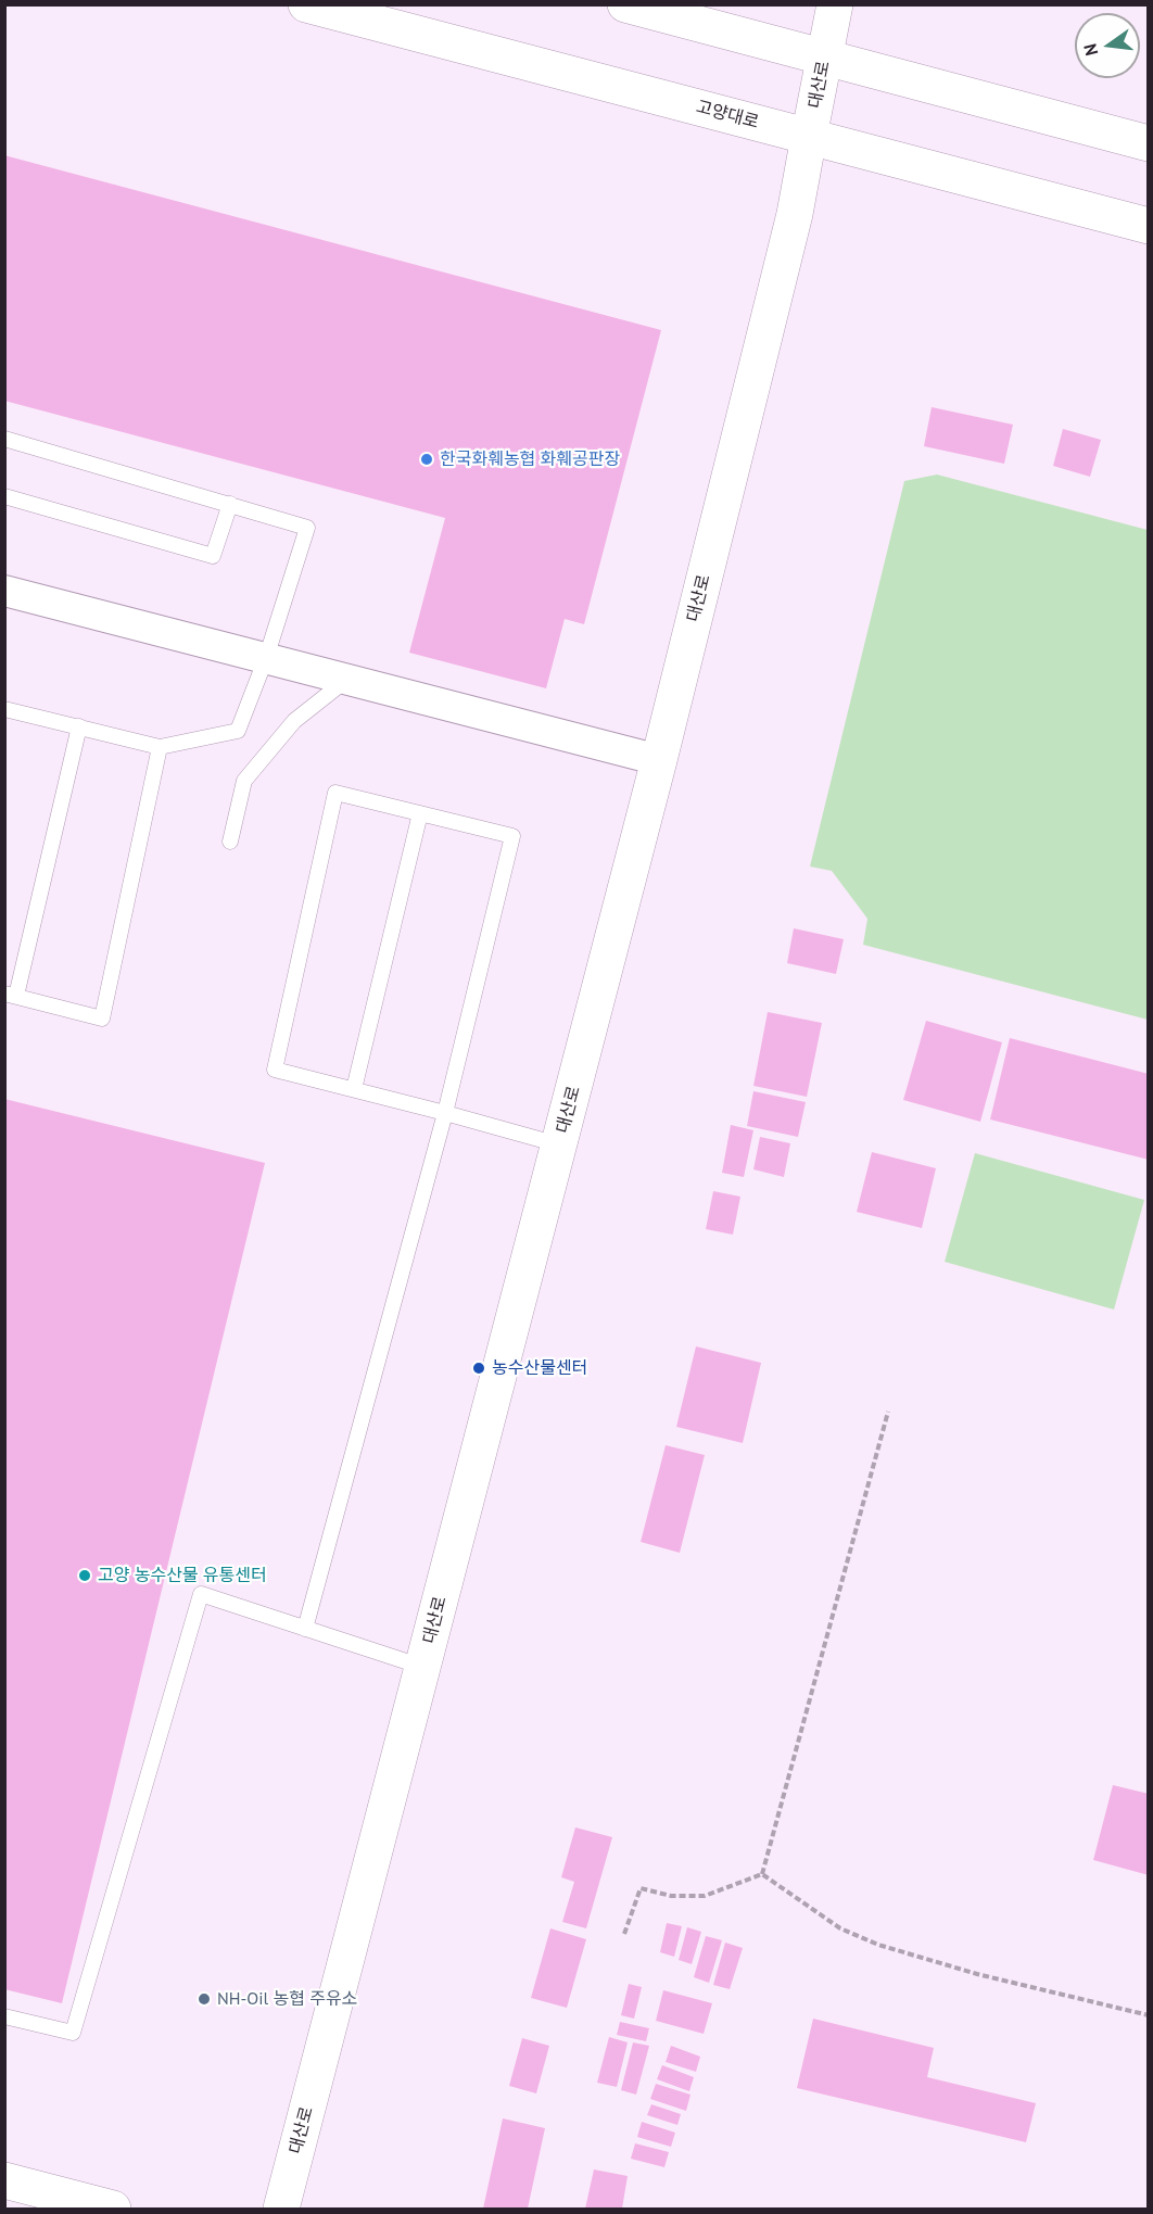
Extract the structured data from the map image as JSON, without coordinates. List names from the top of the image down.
{
  "streets": {
    "street": ["대산로", "고양대로"]
  },
  "crossings": [
    ["대산로", "고양대로"]
  ],
  "places": [
    "한국화훼농협 화훼공판장",
    "농수산물센터",
    "고양 농수산물 유통센터",
    "NH-Oil 농협 주유소"
  ],
  "north": "left"
}
